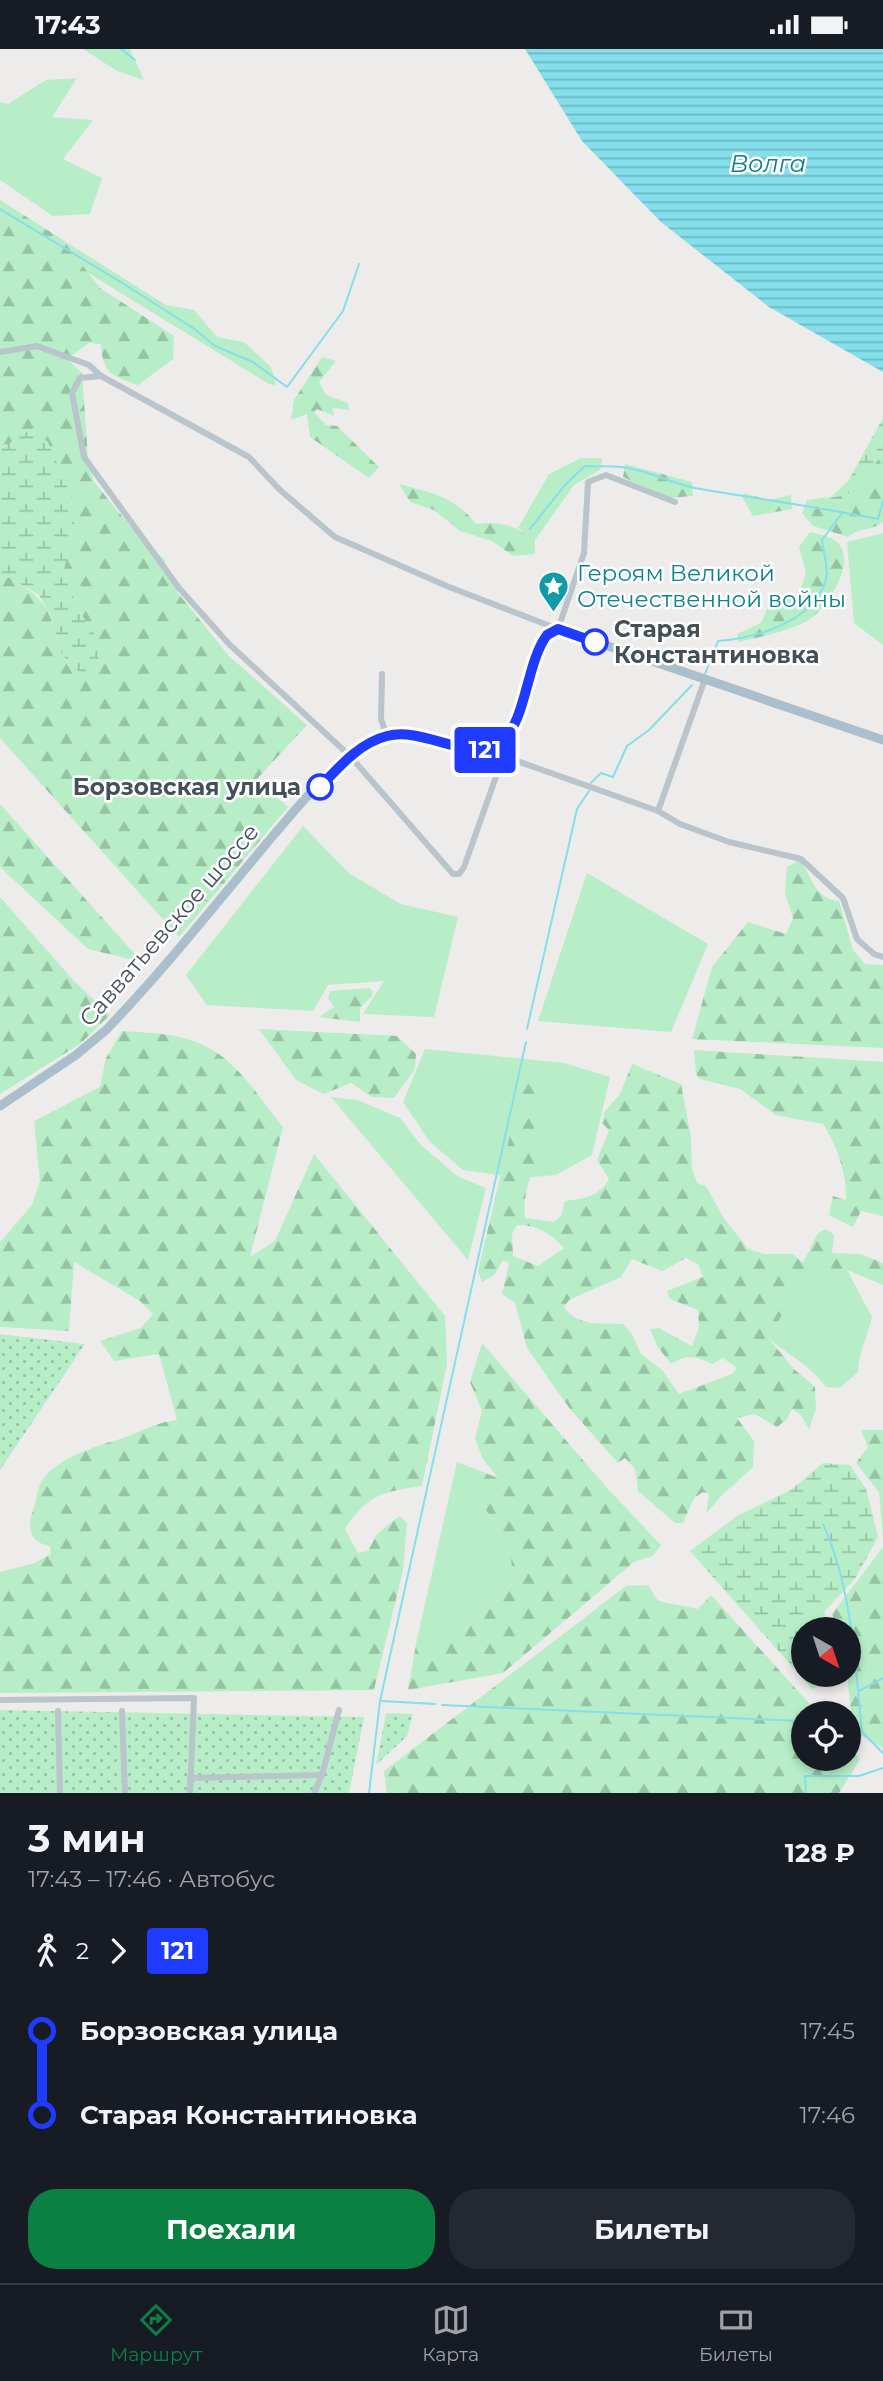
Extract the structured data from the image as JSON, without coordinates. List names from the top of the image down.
{
  "streets": {
    "main road": ["Савватьевское шоссе"]
  },
  "water": ["Волга"],
  "places": {
    "place": ["Героям Великой Отечественной войны"],
    "other": ["Старая Константиновка", "Борзовская улица"]
  },
  "lines": ["bus line 121"],
  "north": "bottom right",
  "page": {
    "status": "17:43",
    "on_map": "121",
    "heading": ["3 мин", "17:43 – 17:46 · Автобус", "128 ₽"],
    "legs": ["2", "121"],
    "list": [
      {
        "name": "Борзовская улица",
        "value": "17:45"
      },
      {
        "name": "Старая Константиновка",
        "value": "17:46"
      }
    ],
    "buttons": ["Поехали", "Билеты"],
    "tabs": ["Маршрут", "Карта", "Билеты"]
  }
}
